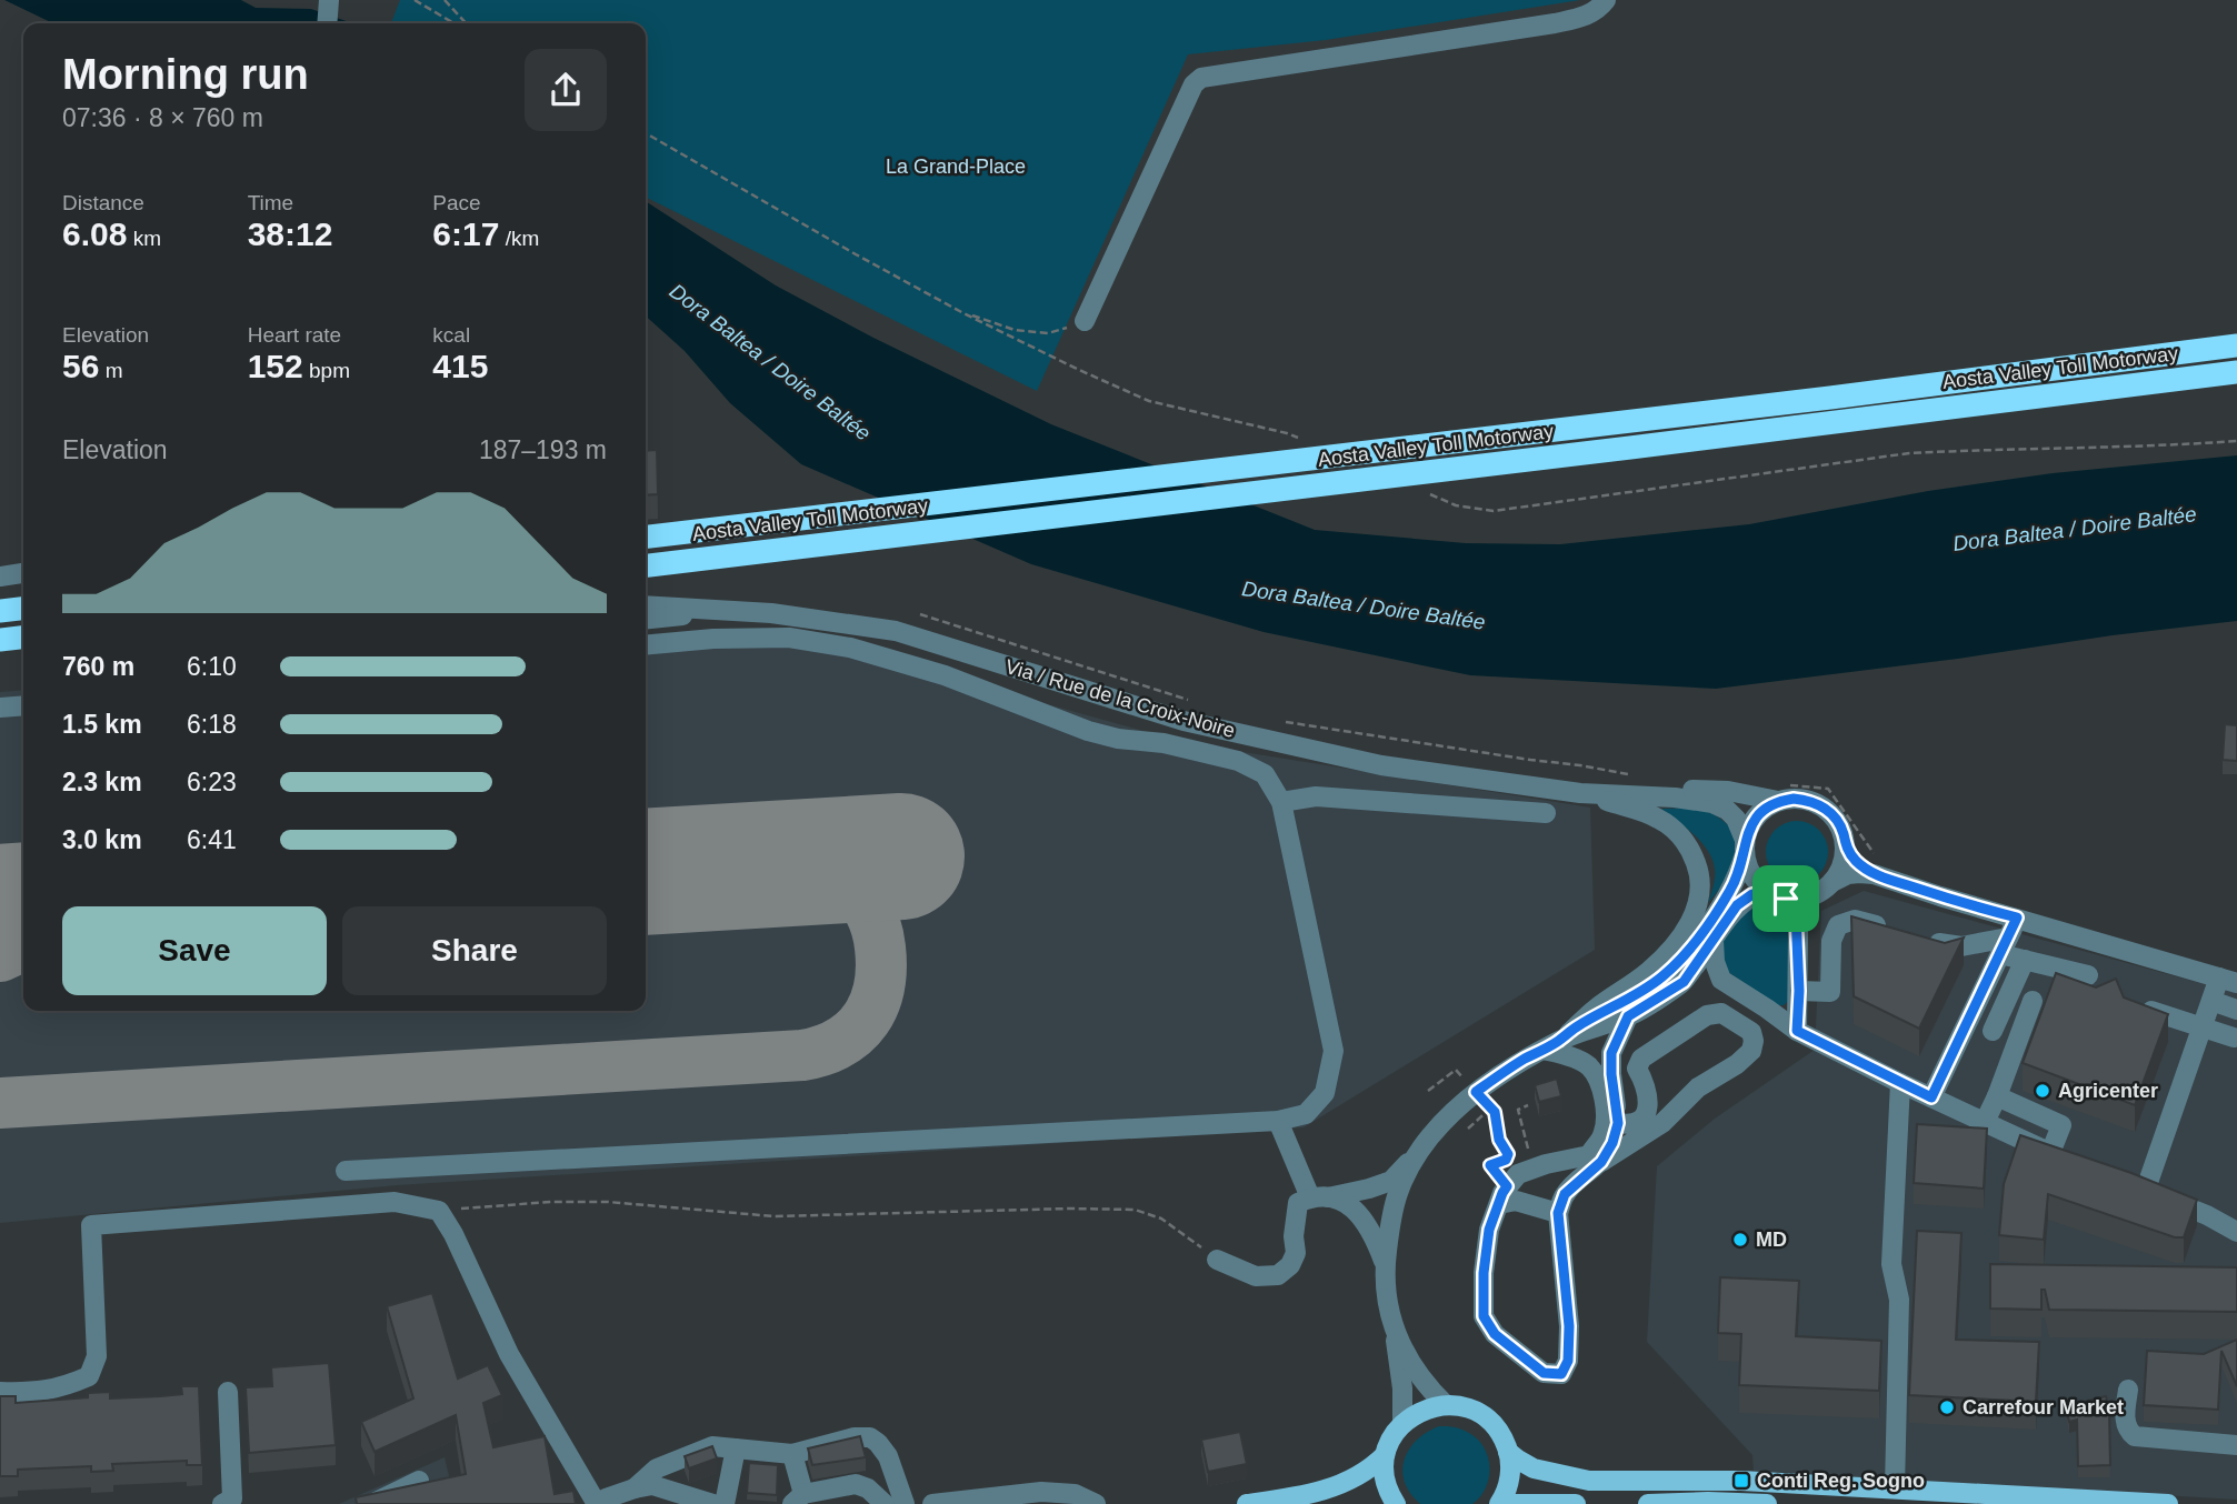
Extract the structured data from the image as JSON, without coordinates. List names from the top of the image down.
{
  "streets": {
    "highway": ["Aosta Valley Toll Motorway"],
    "street": ["Via / Rue de la Croix-Noire"]
  },
  "water": ["Dora Baltea / Doire Baltée"],
  "parks": ["La Grand-Place"],
  "places": {
    "other": ["Agricenter", "MD", "Carrefour Market"],
    "transit": ["Conti Reg. Sogno"]
  },
  "page": {
    "heading": ["Morning run", "07:36 · 8 × 760 m"],
    "stats": [
      ["Distance", "6.08 km"],
      ["Time", "38:12"],
      ["Pace", "6:17 /km"],
      ["Elevation", "56 m"],
      ["Heart rate", "152 bpm"],
      ["kcal", "415"]
    ],
    "chart": ["Elevation", "187–193 m"],
    "list": [
      {
        "name": "760 m",
        "note": "6:10"
      },
      {
        "name": "1.5 km",
        "note": "6:18"
      },
      {
        "name": "2.3 km",
        "note": "6:23"
      },
      {
        "name": "3.0 km",
        "note": "6:41"
      }
    ],
    "buttons": ["Save", "Share"]
  }
}
